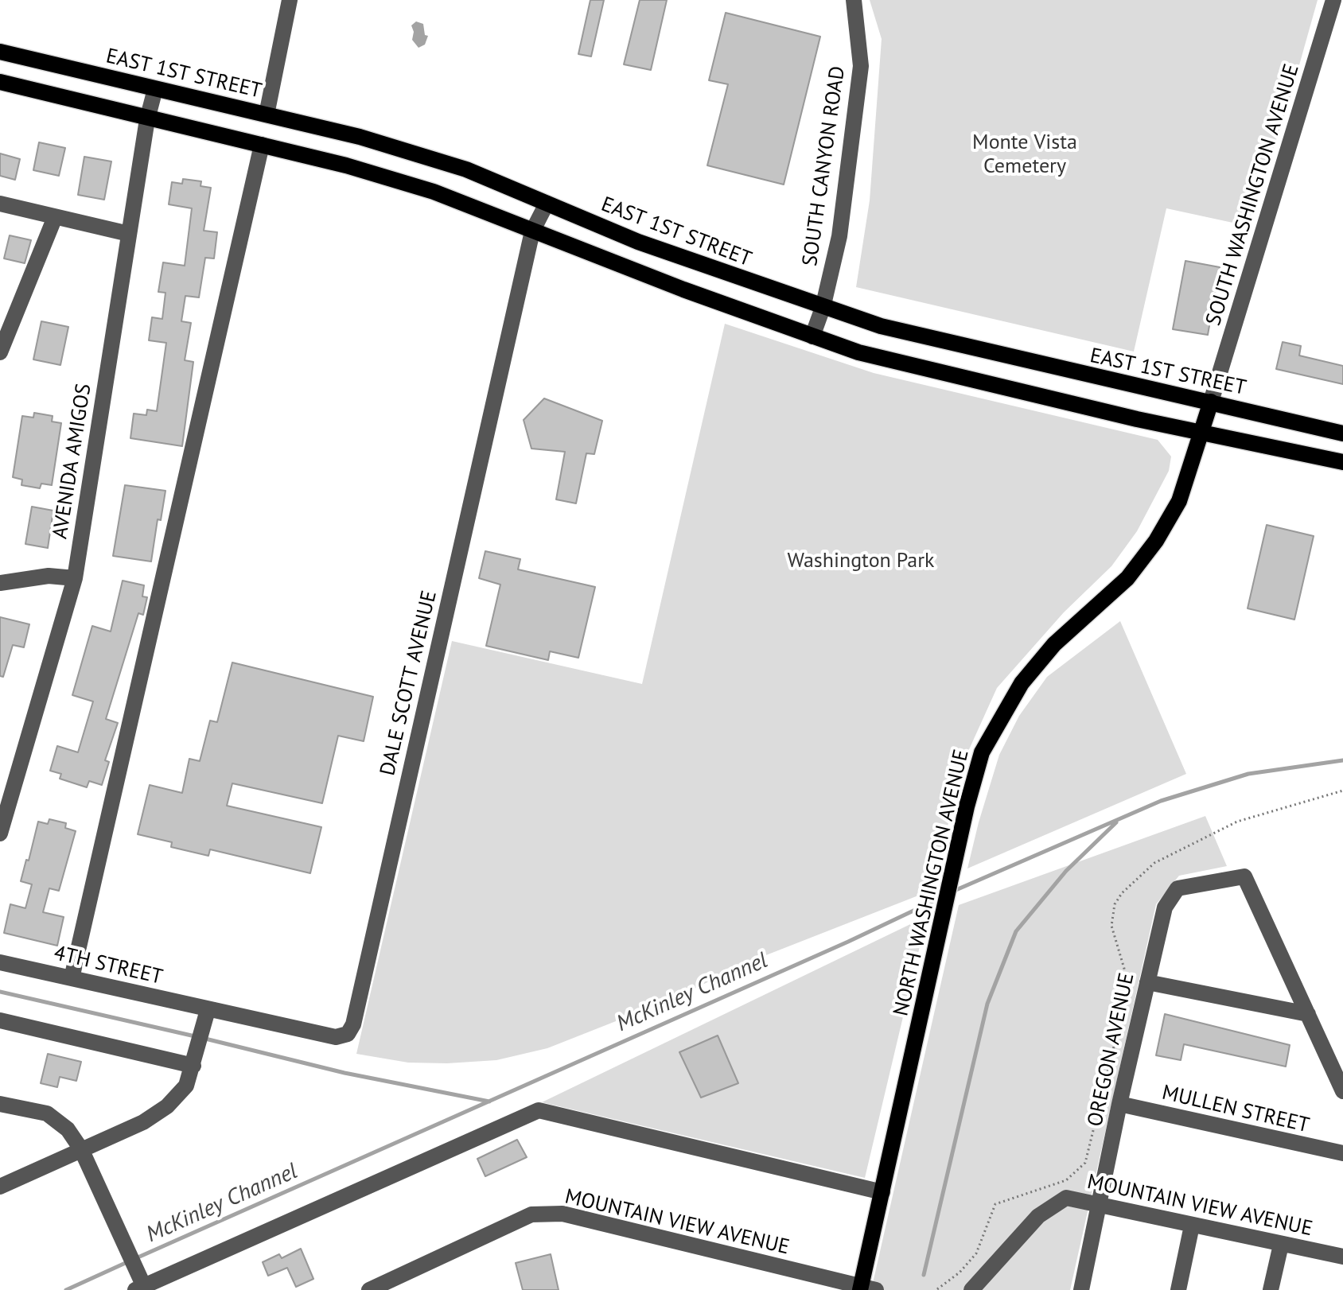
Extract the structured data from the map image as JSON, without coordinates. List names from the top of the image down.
{
  "streets": {
    "main road": ["EAST 1ST STREET", "NORTH WASHINGTON AVENUE"],
    "street": [
      "SOUTH CANYON ROAD",
      "SOUTH WASHINGTON AVENUE",
      "AVENIDA AMIGOS",
      "DALE SCOTT AVENUE",
      "4TH STREET",
      "OREGON AVENUE",
      "MULLEN STREET",
      "MOUNTAIN VIEW AVENUE"
    ]
  },
  "crossings": [
    ["EAST 1ST STREET", "SOUTH CANYON ROAD"],
    ["EAST 1ST STREET", "SOUTH WASHINGTON AVENUE"],
    ["EAST 1ST STREET", "AVENIDA AMIGOS"],
    ["EAST 1ST STREET", "DALE SCOTT AVENUE"],
    ["EAST 1ST STREET", "NORTH WASHINGTON AVENUE"],
    ["SOUTH WASHINGTON AVENUE", "NORTH WASHINGTON AVENUE"],
    ["DALE SCOTT AVENUE", "4TH STREET"],
    ["NORTH WASHINGTON AVENUE", "MOUNTAIN VIEW AVENUE"],
    ["OREGON AVENUE", "MULLEN STREET"],
    ["OREGON AVENUE", "MOUNTAIN VIEW AVENUE"]
  ],
  "water": ["McKinley Channel"],
  "parks": ["Monte Vista Cemetery", "Washington Park"]
}
